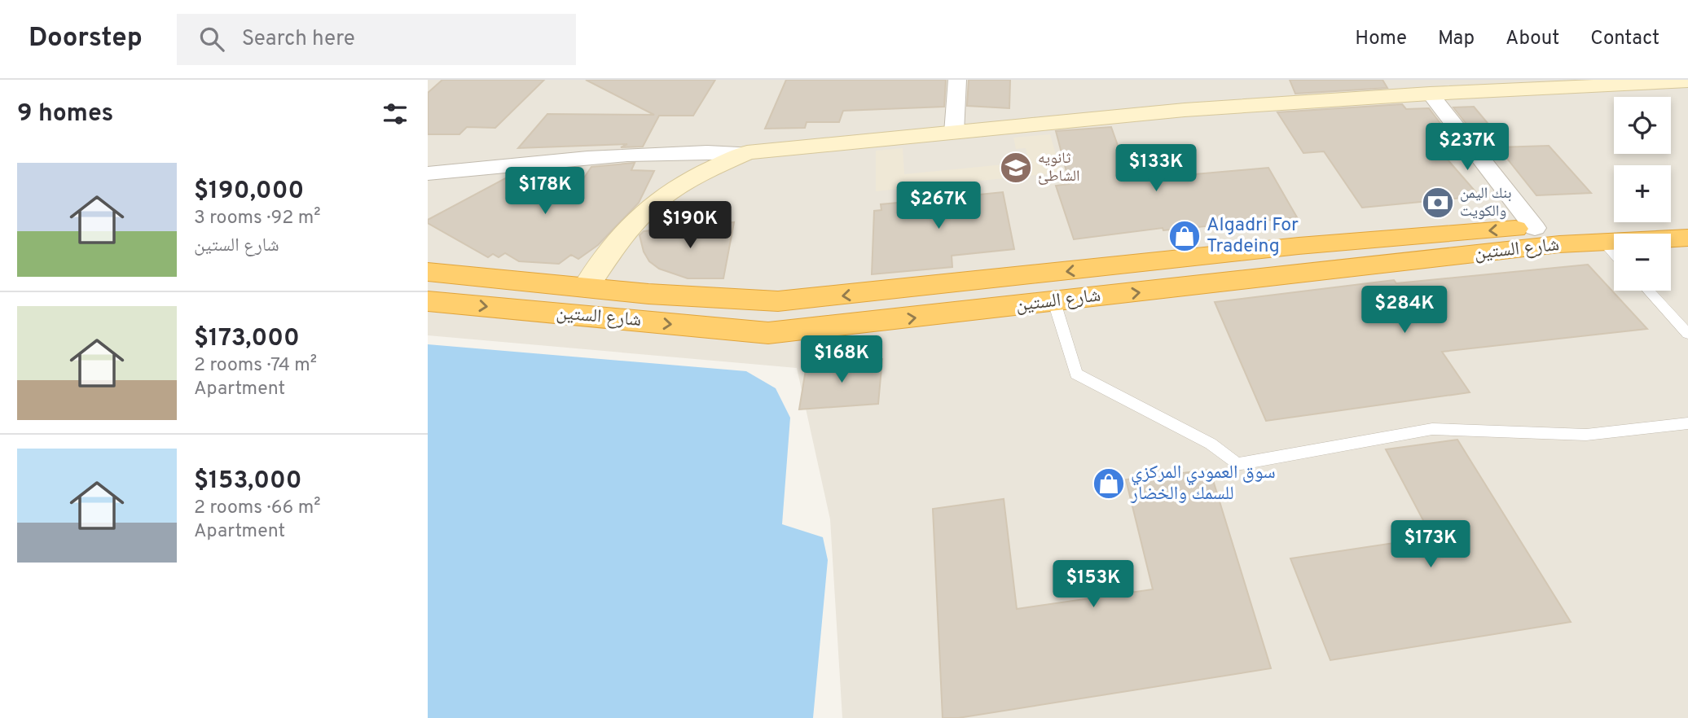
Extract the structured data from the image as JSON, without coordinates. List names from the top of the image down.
{
  "streets": {
    "highway": ["شارع الستين"]
  },
  "places": {
    "school or university": ["ثانويه الشاطئ"],
    "bank": ["بنك اليمن والكويت"],
    "shop": ["Algadri For Tradeing", "سوق العمودي المركزي للسمك والخضار"]
  },
  "page": {
    "header": "Doorstep",
    "search": "Search here",
    "nav": [
      "Home",
      "Map",
      "About",
      "Contact"
    ],
    "heading": "9 homes",
    "map_buttons": ["+", "−"],
    "price": [
      "$237K",
      "$133K",
      "$178K",
      "$267K",
      "$190K",
      "$284K",
      "$168K",
      "$173K",
      "$153K"
    ],
    "list": [
      {
        "name": "$190,000",
        "note": "3 rooms · 92 m² · شارع الستين"
      },
      {
        "name": "$173,000",
        "note": "2 rooms · 74 m² · Apartment"
      },
      {
        "name": "$153,000",
        "note": "2 rooms · 66 m² · Apartment"
      }
    ]
  }
}
